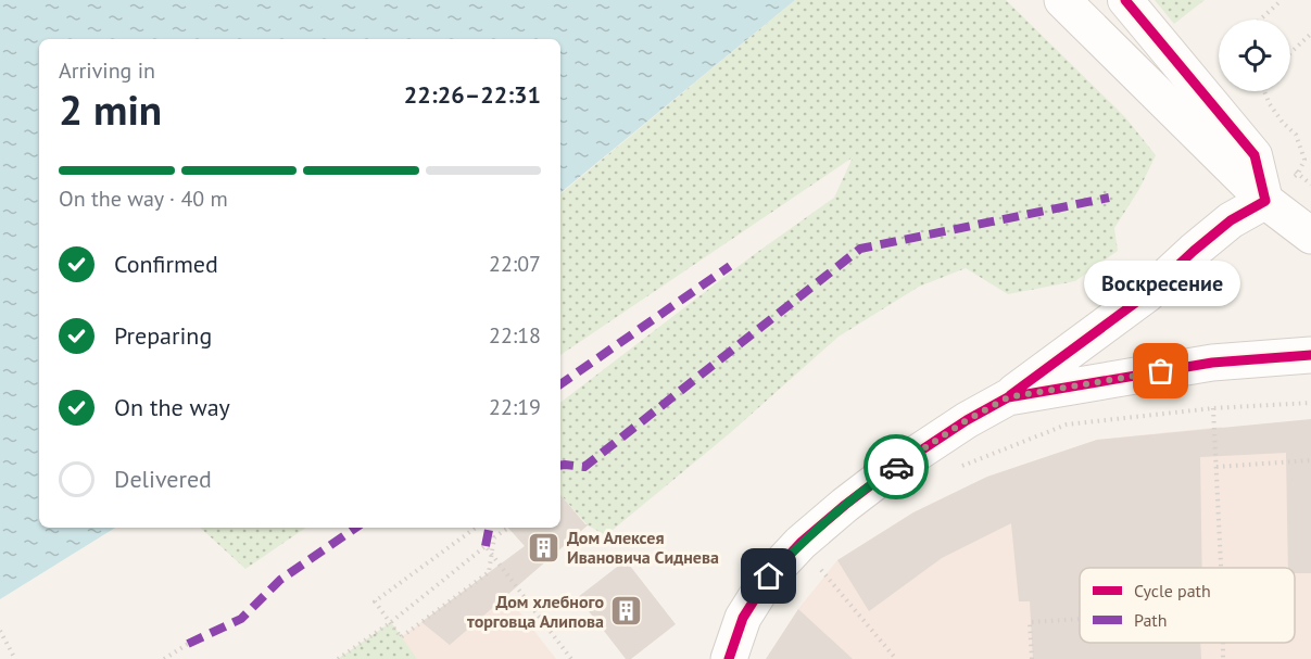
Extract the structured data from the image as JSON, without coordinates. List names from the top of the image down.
{
  "places": {
    "other": ["Воскресение"],
    "building": ["Дом Алексея Ивановича Сиднева", "Дом хлебного торговца Алипова"]
  },
  "legend": ["Cycle path", "Path"],
  "page": {
    "heading": ["2 min", "Arriving in", "22:26–22:31"],
    "bar": "On the way · 40 m",
    "list": [
      ["Confirmed", "22:07"],
      ["Preparing", "22:18"],
      ["On the way", "22:19"],
      "Delivered"
    ],
    "bubble": "Воскресение"
  }
}
